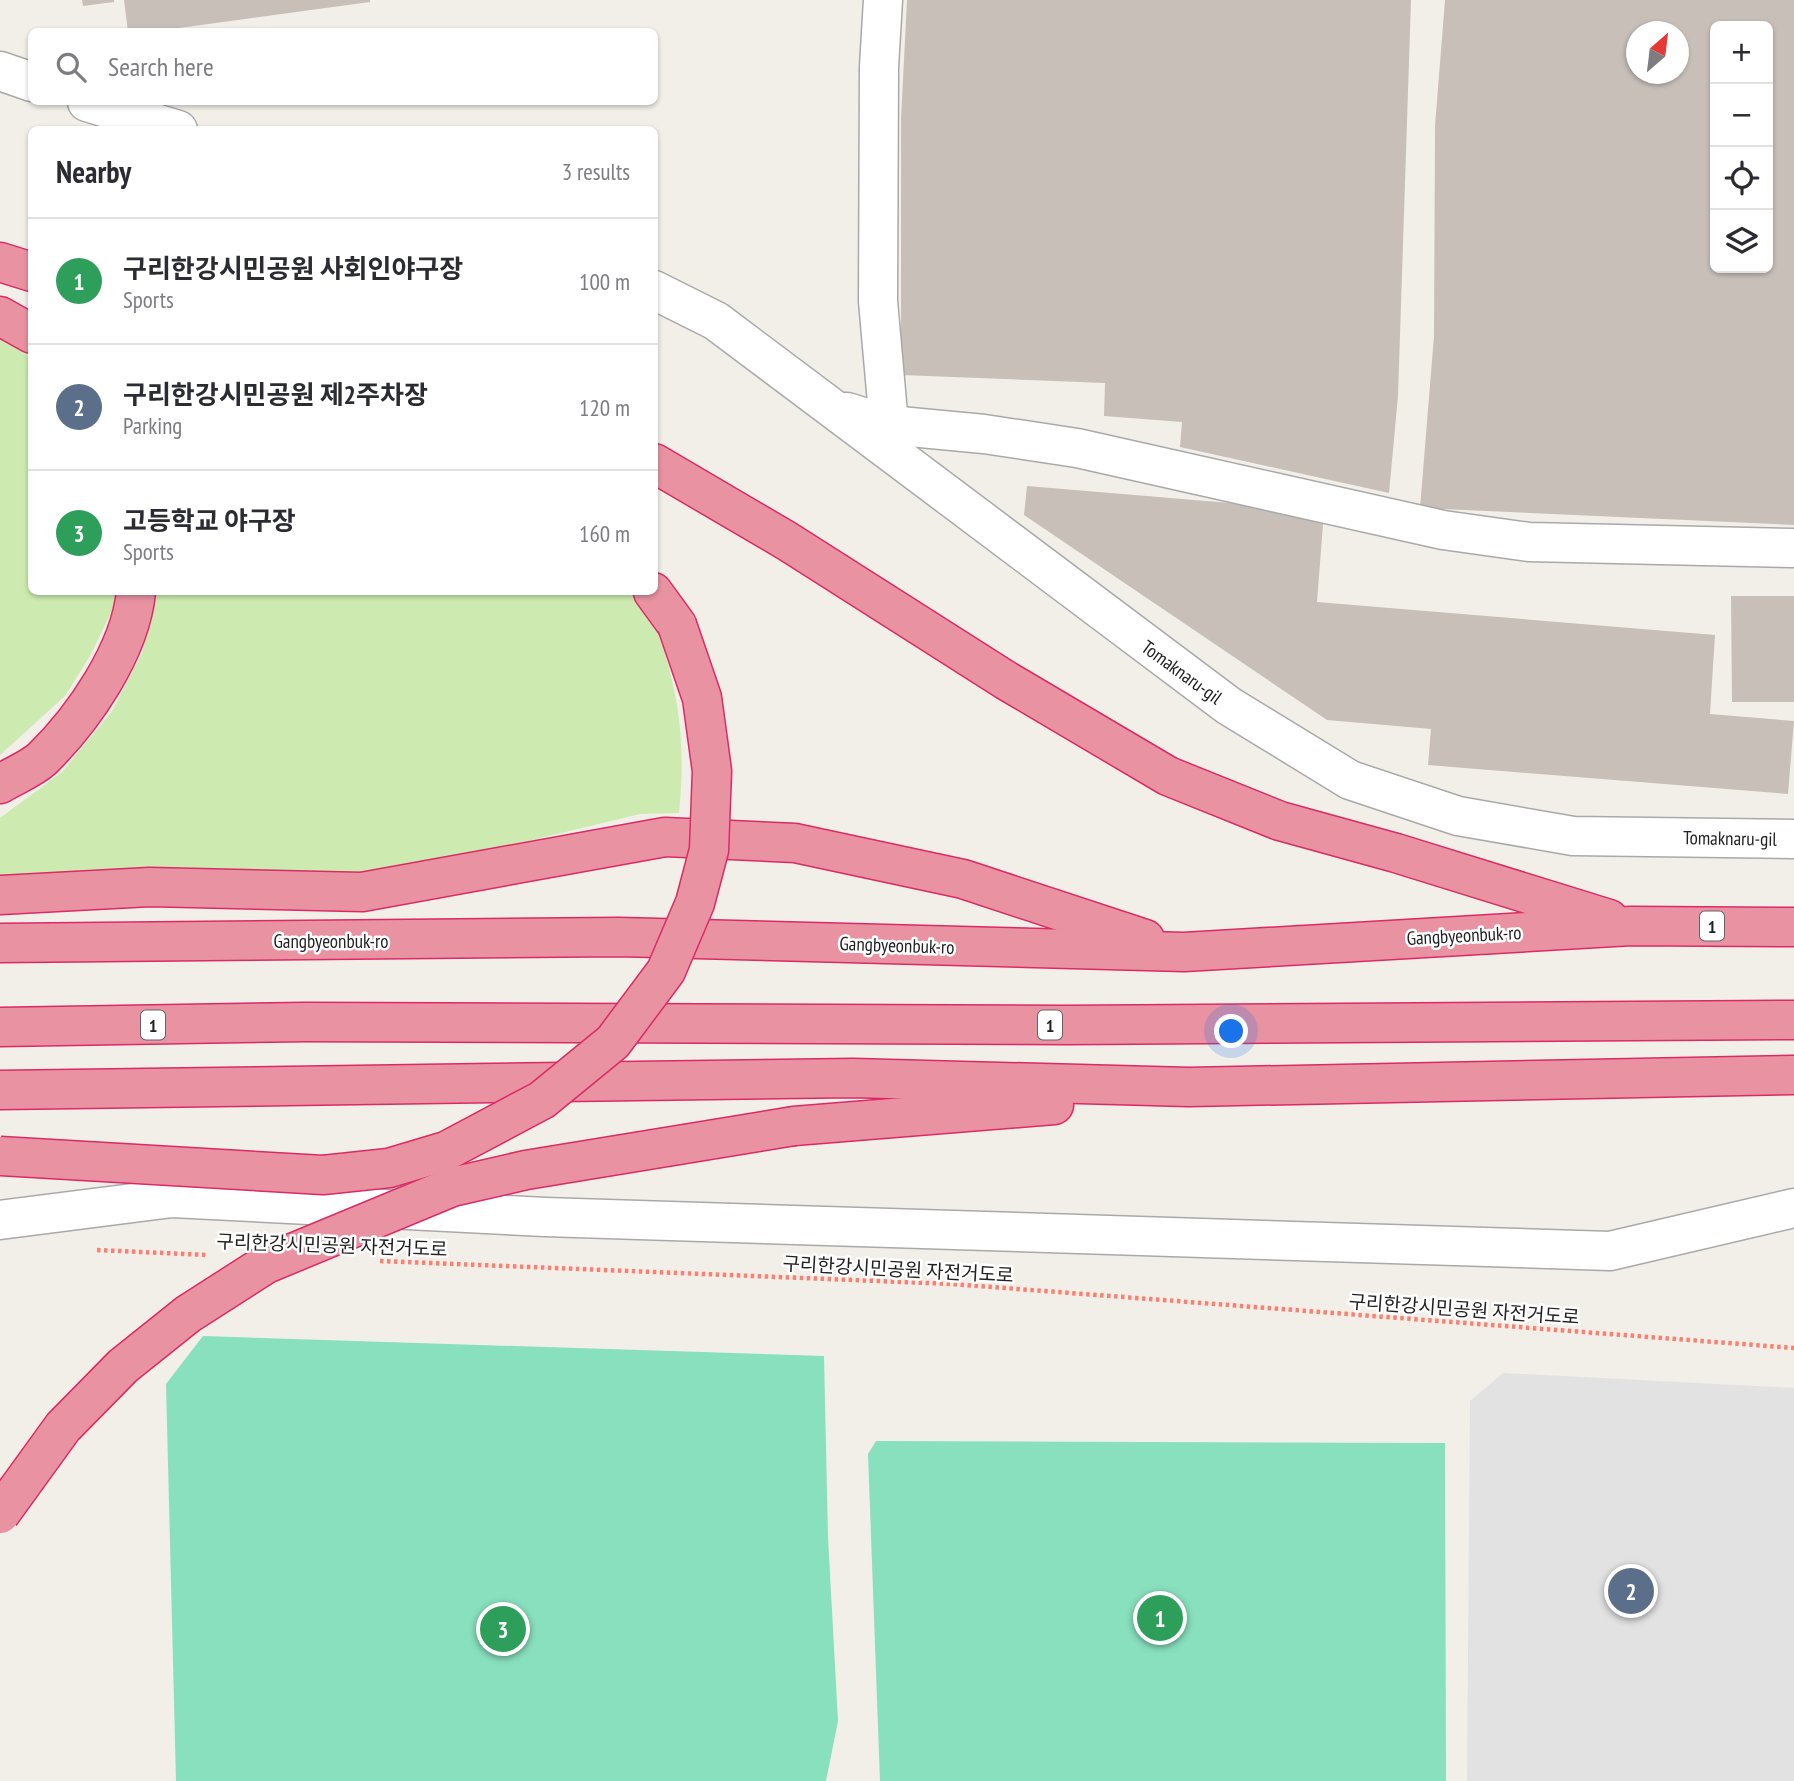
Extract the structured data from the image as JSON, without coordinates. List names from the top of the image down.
{
  "streets": {
    "highway": ["1", "Gangbyeonbuk-ro"],
    "street": ["Tomaknaru-gil"],
    "path": ["구리한강시민공원 자전거도로"]
  },
  "north": "top right",
  "page": {
    "map_buttons": ["+", "−"],
    "search": "Search here",
    "heading": ["Nearby", "3 results"],
    "list": [
      {
        "mark": "1",
        "name": "구리한강시민공원 사회인야구장",
        "note": "Sports",
        "value": "100 m"
      },
      {
        "mark": "2",
        "name": "구리한강시민공원 제2주차장",
        "note": "Parking",
        "value": "120 m"
      },
      {
        "mark": "3",
        "name": "고등학교 야구장",
        "note": "Sports",
        "value": "160 m"
      }
    ],
    "pins": ["2", "1", "3"]
  }
}
